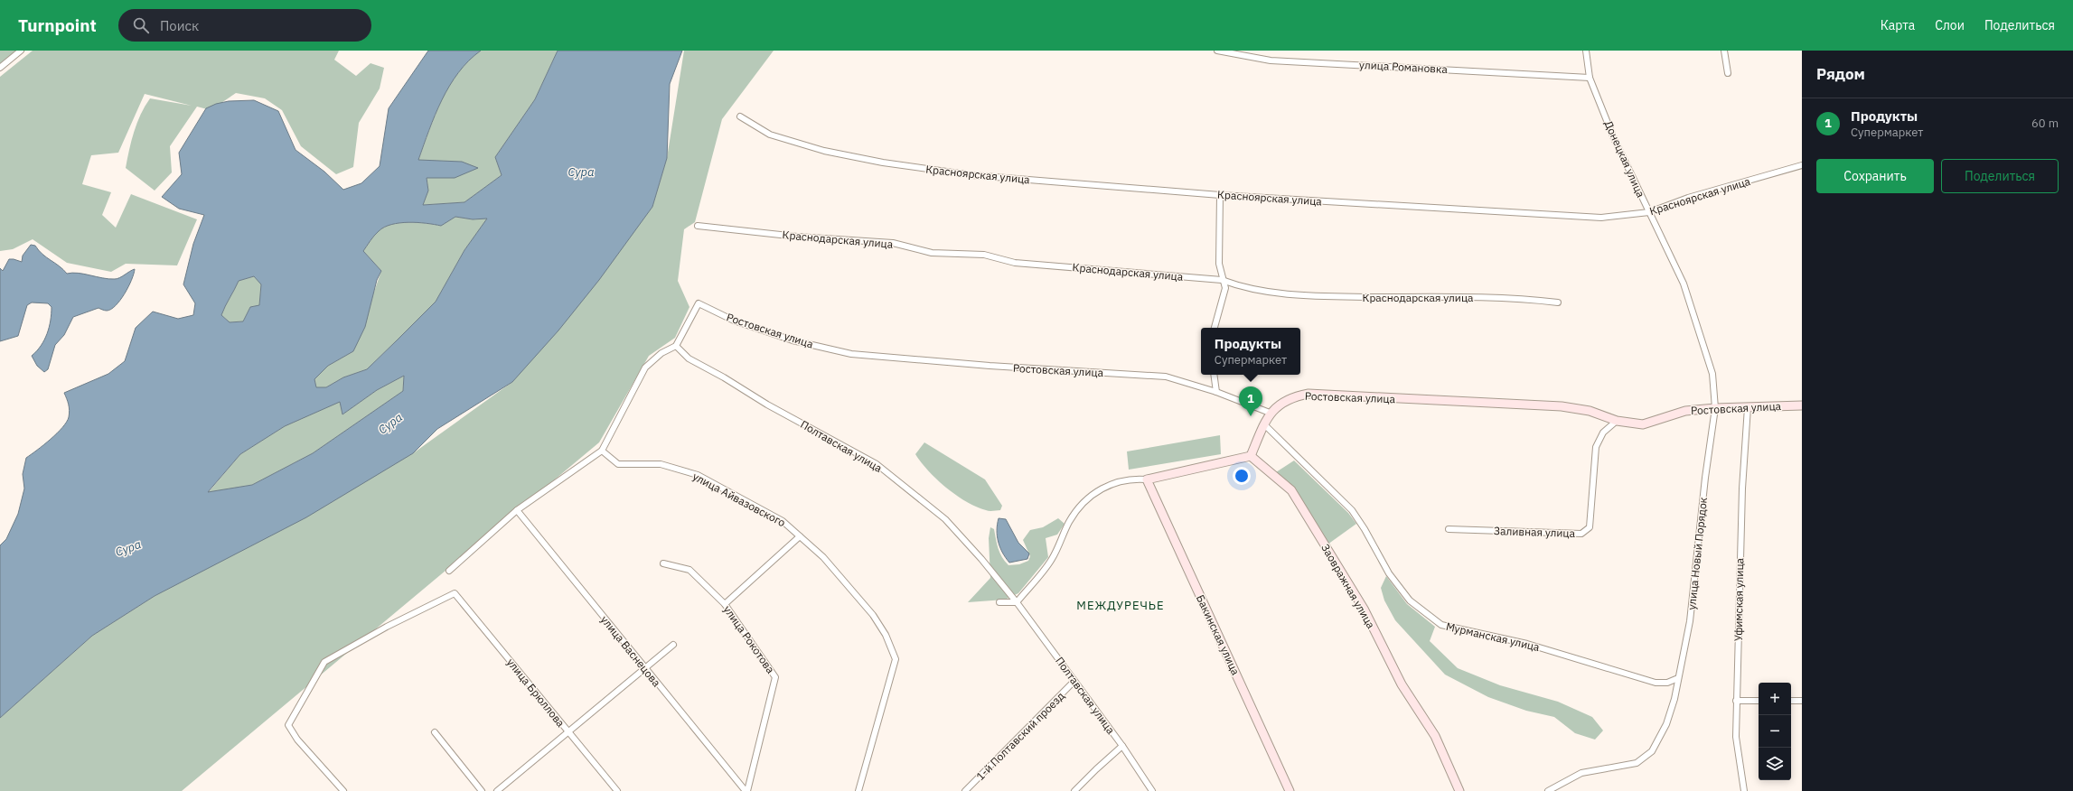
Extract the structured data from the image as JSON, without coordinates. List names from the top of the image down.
{
  "streets": {
    "street": [
      "улица Романовка",
      "Донецкая улица",
      "Красноярская улица",
      "Краснодарская улица",
      "Ростовская улица",
      "Полтавская улица",
      "улица Айвазовского",
      "Заливная улица",
      "улица Новый Порядок",
      "Заовражная улица",
      "Уфимская улица",
      "Бакинская улица",
      "Мурманская улица",
      "улица Рокотова",
      "улица Васнецова",
      "улица Брюллова",
      "1-й Полтавский проезд"
    ]
  },
  "crossings": [
    ["улица Романовка", "Донецкая улица"],
    ["Донецкая улица", "Красноярская улица"],
    ["Донецкая улица", "Ростовская улица"],
    ["Донецкая улица", "улица Новый Порядок"],
    ["Ростовская улица", "Полтавская улица"],
    ["Ростовская улица", "Заливная улица"],
    ["Ростовская улица", "улица Новый Порядок"],
    ["Ростовская улица", "Уфимская улица"],
    ["Полтавская улица", "1-й Полтавский проезд"],
    ["улица Новый Порядок", "Мурманская улица"],
    ["улица Рокотова", "улица Васнецова"]
  ],
  "districts": ["МЕЖДУРЕЧЬЕ"],
  "water": ["Сура"],
  "page": {
    "header": "Turnpoint",
    "search": "Поиск",
    "nav": ["Карта", "Слои", "Поделиться"],
    "heading": "Рядом",
    "list": [
      {
        "mark": "1",
        "name": "Продукты",
        "note": "Супермаркет",
        "value": "60 m"
      }
    ],
    "buttons": ["Сохранить", "Поделиться"],
    "popup": ["Продукты", "Супермаркет"],
    "pins": "1",
    "map_buttons": ["+", "−"]
  }
}
